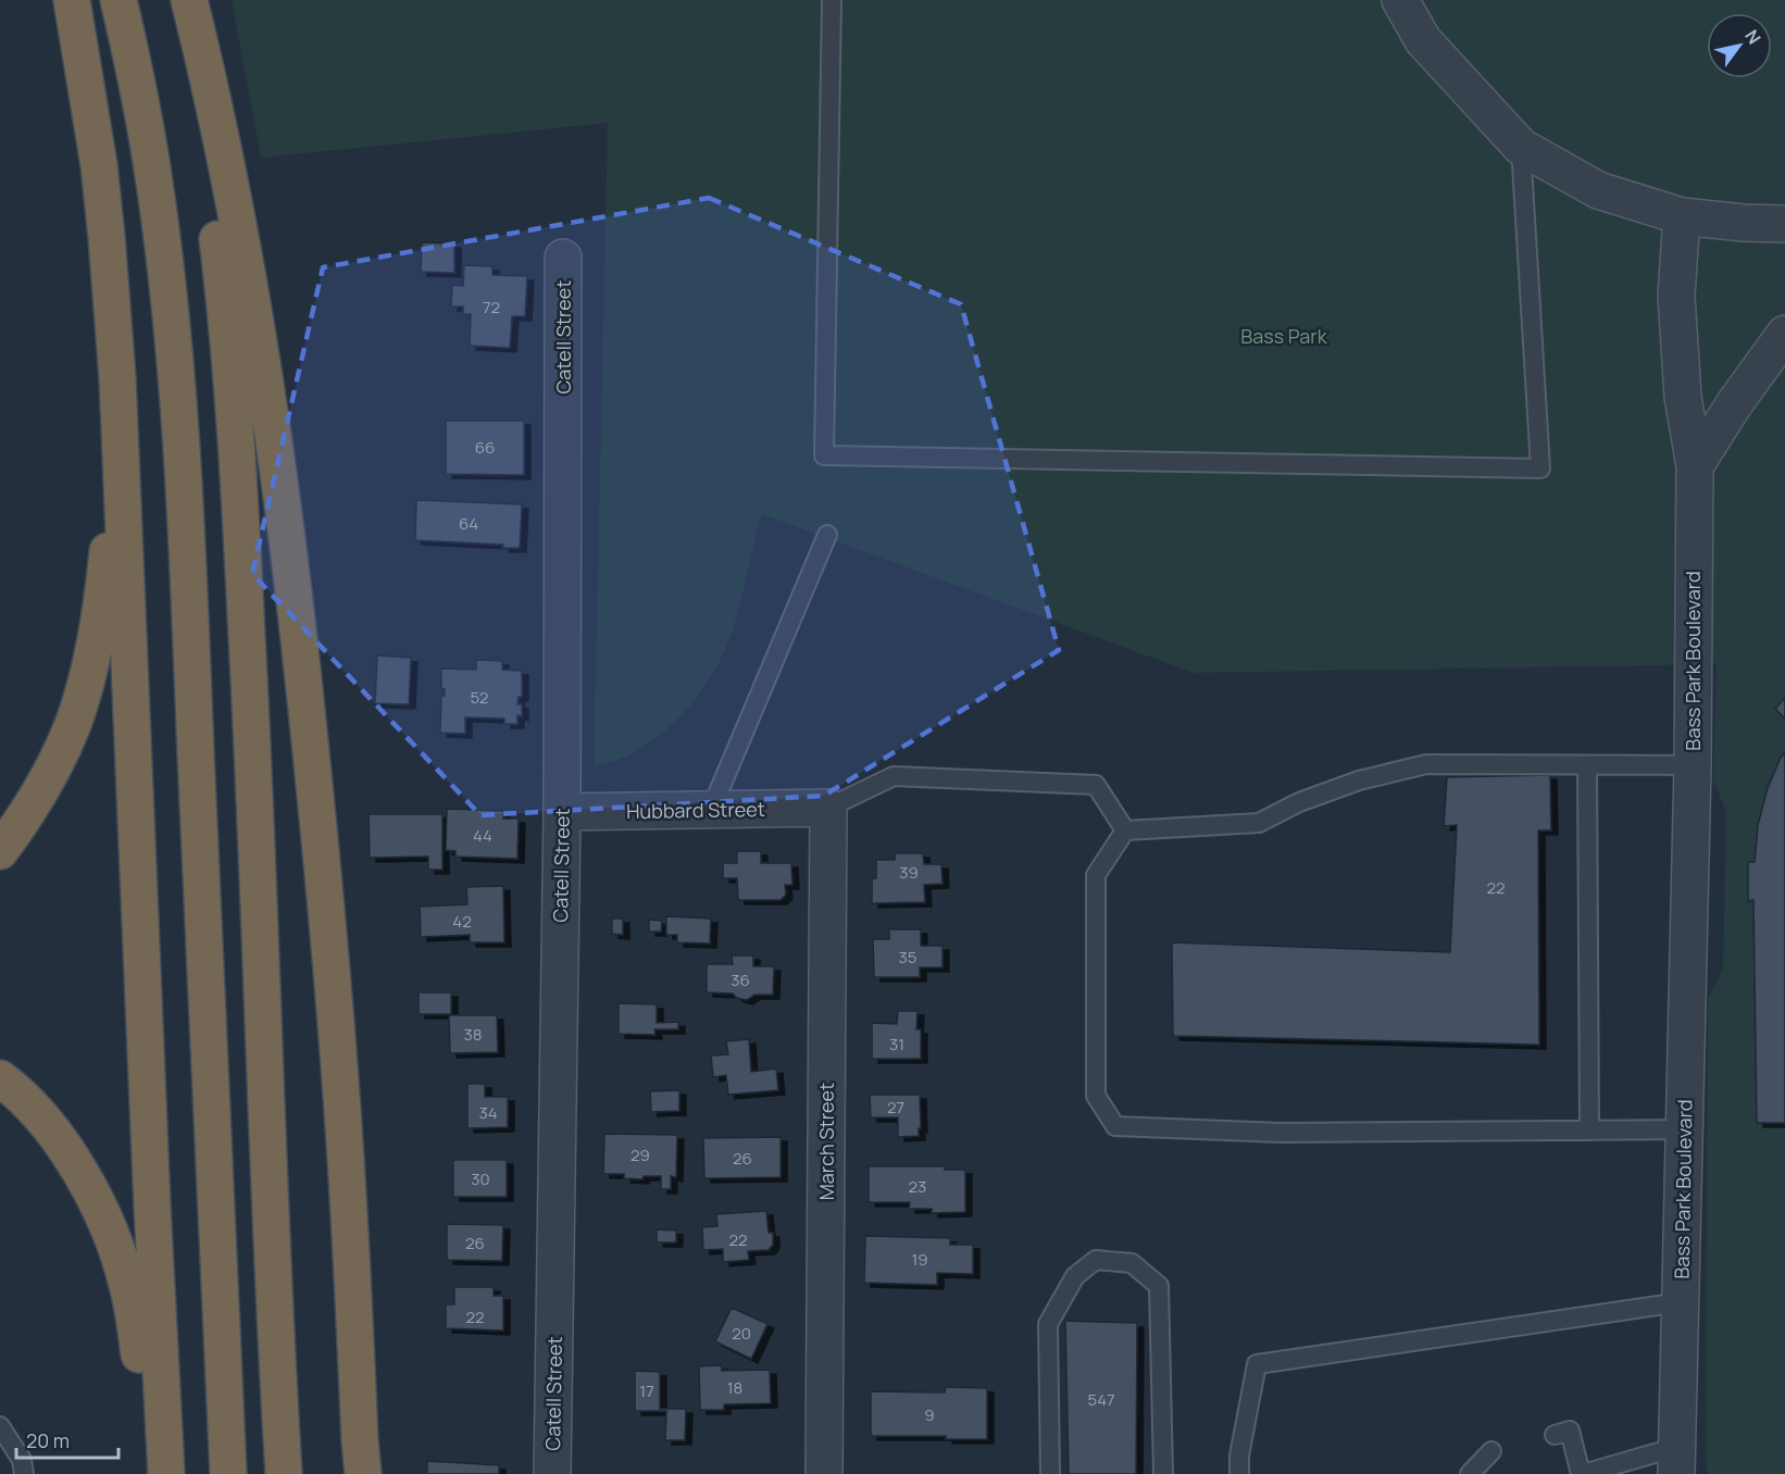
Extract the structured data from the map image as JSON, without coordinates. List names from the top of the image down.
{
  "streets": {
    "street": [
      "Catell Street",
      "Bass Park Boulevard",
      "Hubbard Street",
      "March Street"
    ]
  },
  "crossings": [
    ["Catell Street", "Hubbard Street"],
    ["Hubbard Street", "March Street"]
  ],
  "parks": ["Bass Park"],
  "house_numbers": [
    "72",
    "66",
    "64",
    "52",
    "44",
    "39",
    "22",
    "42",
    "35",
    "36",
    "38",
    "31",
    "27",
    "34",
    "29",
    "26",
    "30",
    "23",
    "22",
    "26",
    "19",
    "22",
    "20",
    "18",
    "17",
    "547",
    "9"
  ],
  "scale_bar": "20 m",
  "north": "top right"
}
